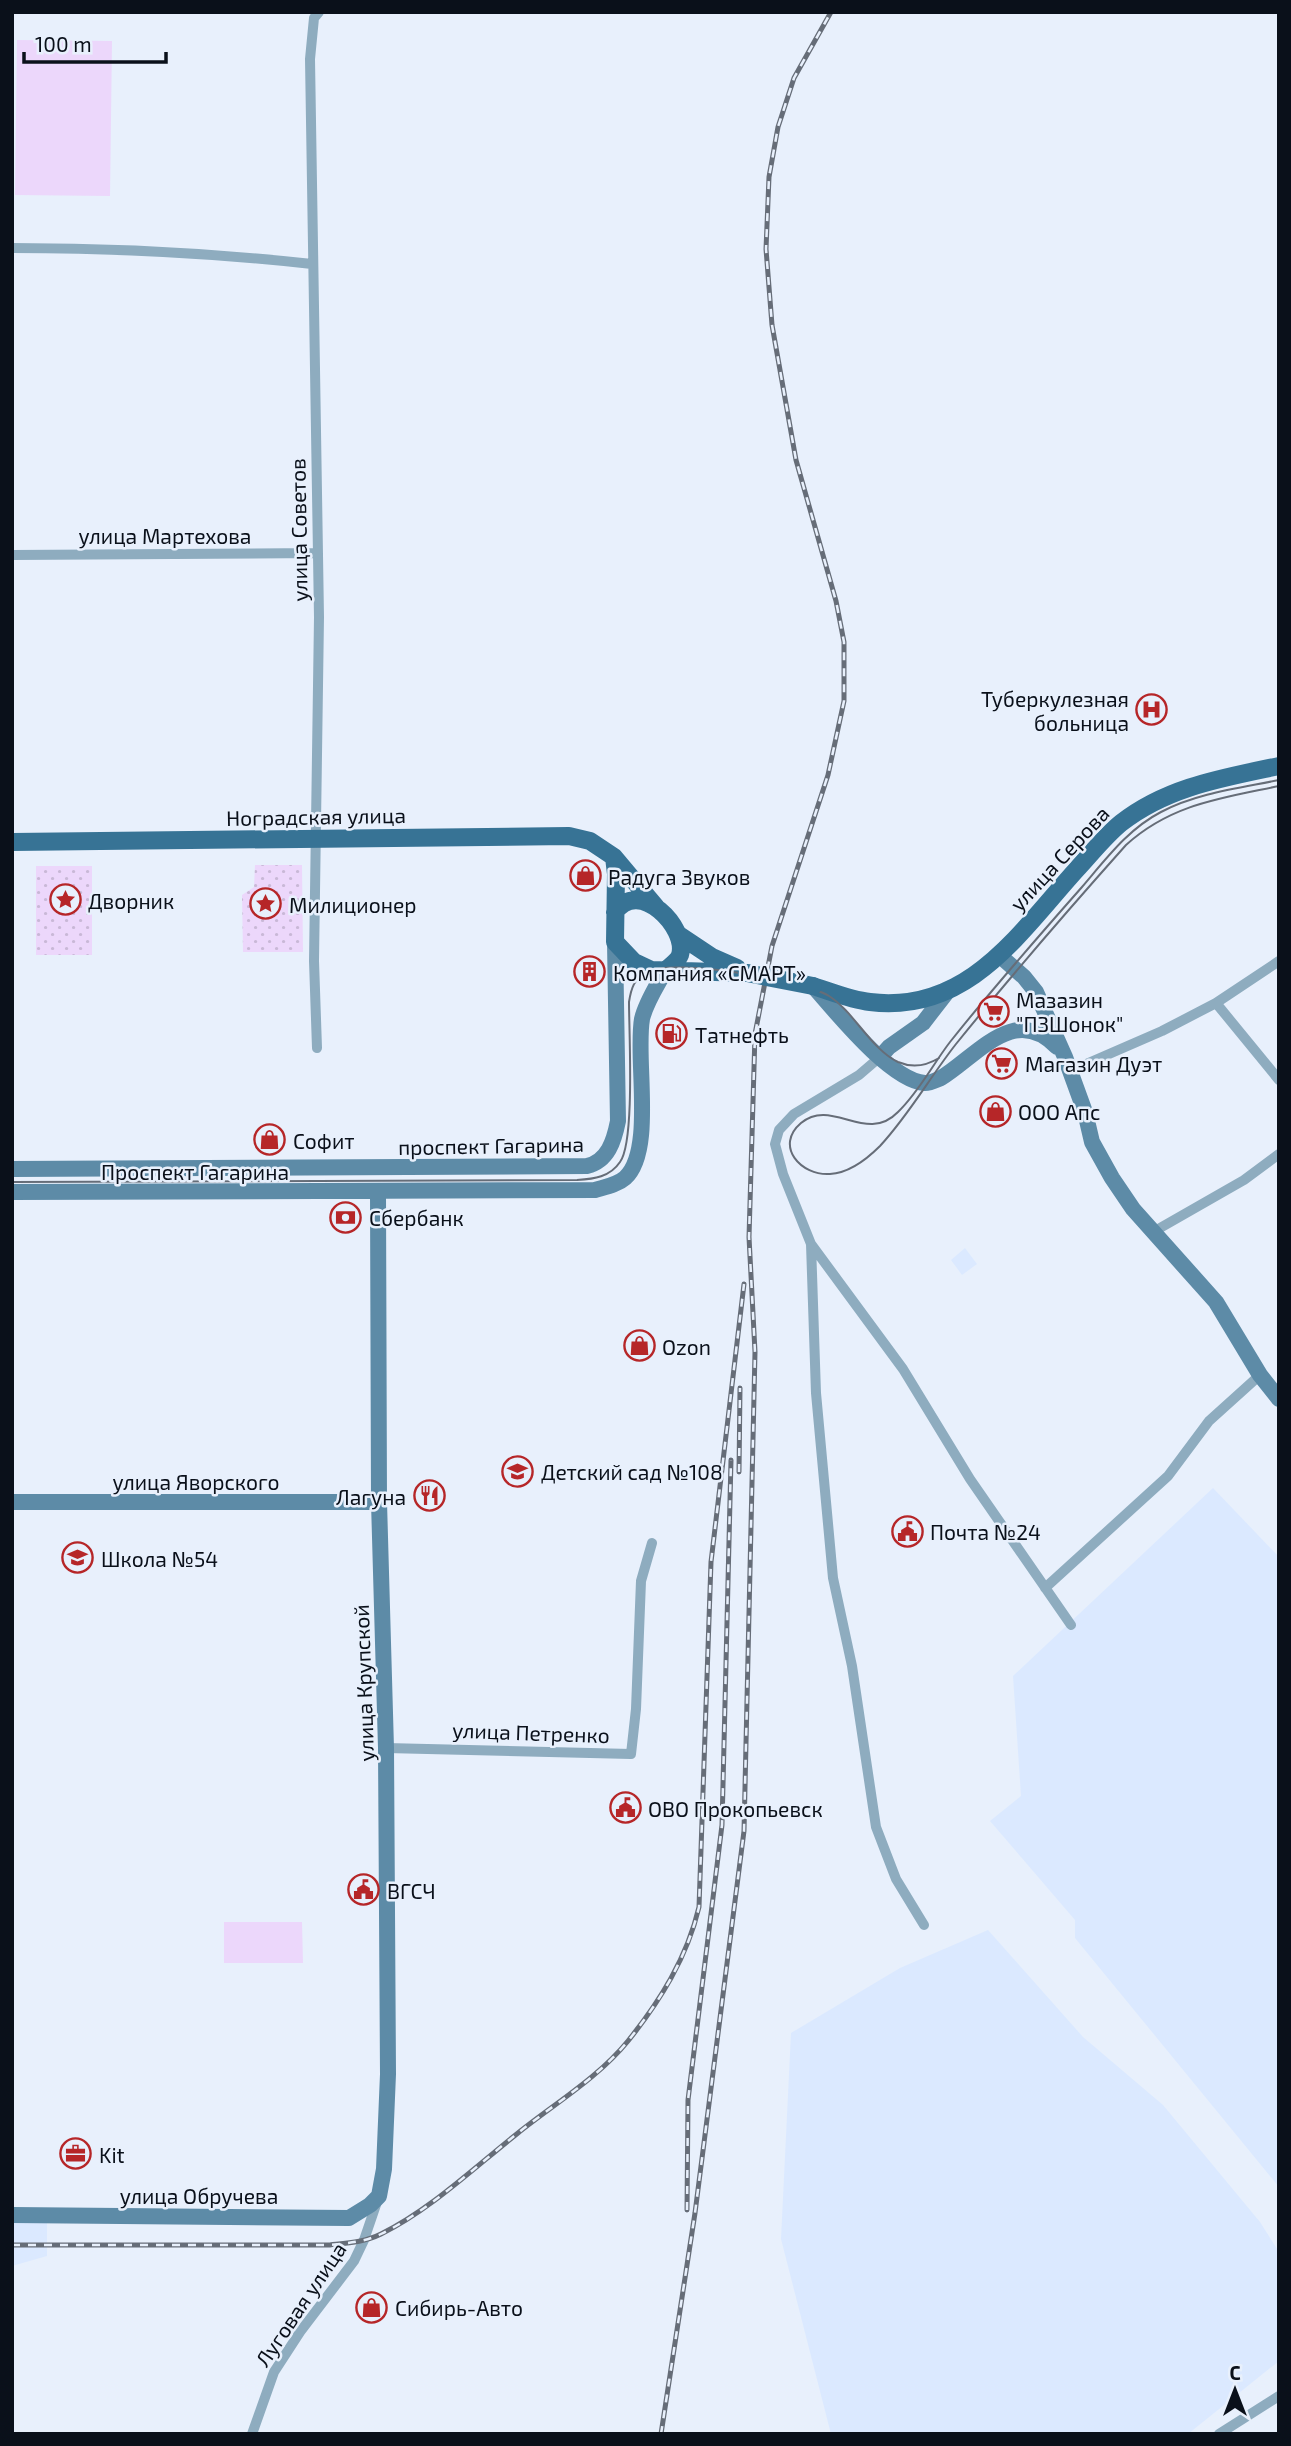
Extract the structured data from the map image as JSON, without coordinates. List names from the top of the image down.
{
  "streets": {
    "main road": [
      "Ноградская улица",
      "улица Серова",
      "проспект Гагарина",
      "Проспект Гагарина",
      "улица Яворского",
      "улица Крупской",
      "улица Обручева"
    ],
    "street": [
      "улица Советов",
      "улица Мартехова",
      "улица Петренко",
      "Луговая улица"
    ]
  },
  "crossings": [
    ["улица Советов", "улица Мартехова"],
    ["улица Советов", "Ноградская улица"],
    ["Ноградская улица", "проспект Гагарина"],
    ["проспект Гагарина", "Проспект Гагарина"],
    ["проспект Гагарина", "улица Крупской"],
    ["Проспект Гагарина", "улица Крупской"],
    ["улица Яворского", "улица Крупской"],
    ["улица Крупской", "улица Петренко"],
    ["улица Крупской", "Луговая улица"]
  ],
  "places": {
    "hospital": ["Туберкулезная больница"],
    "shop": [
      "Радуга Звуков",
      "ООО Апс",
      "Софит",
      "Ozon",
      "Сибирь-Авто"
    ],
    "place": ["Дворник", "Милиционер"],
    "building": ["Компания «СМАРТ»"],
    "supermarket": ["Мазазин \"ПЗШонок\"", "Магазин Дуэт"],
    "fuel station": ["Татнефть"],
    "bank": ["Сбербанк"],
    "school or university": ["Детский сад №108", "Школа №54"],
    "restaurant": ["Лагуна"],
    "public building": ["Почта №24", "ОВО Прокопьевск", "ВГСЧ"],
    "office": ["Kit"]
  },
  "scale_bar": "100 m",
  "north": "top"
}
